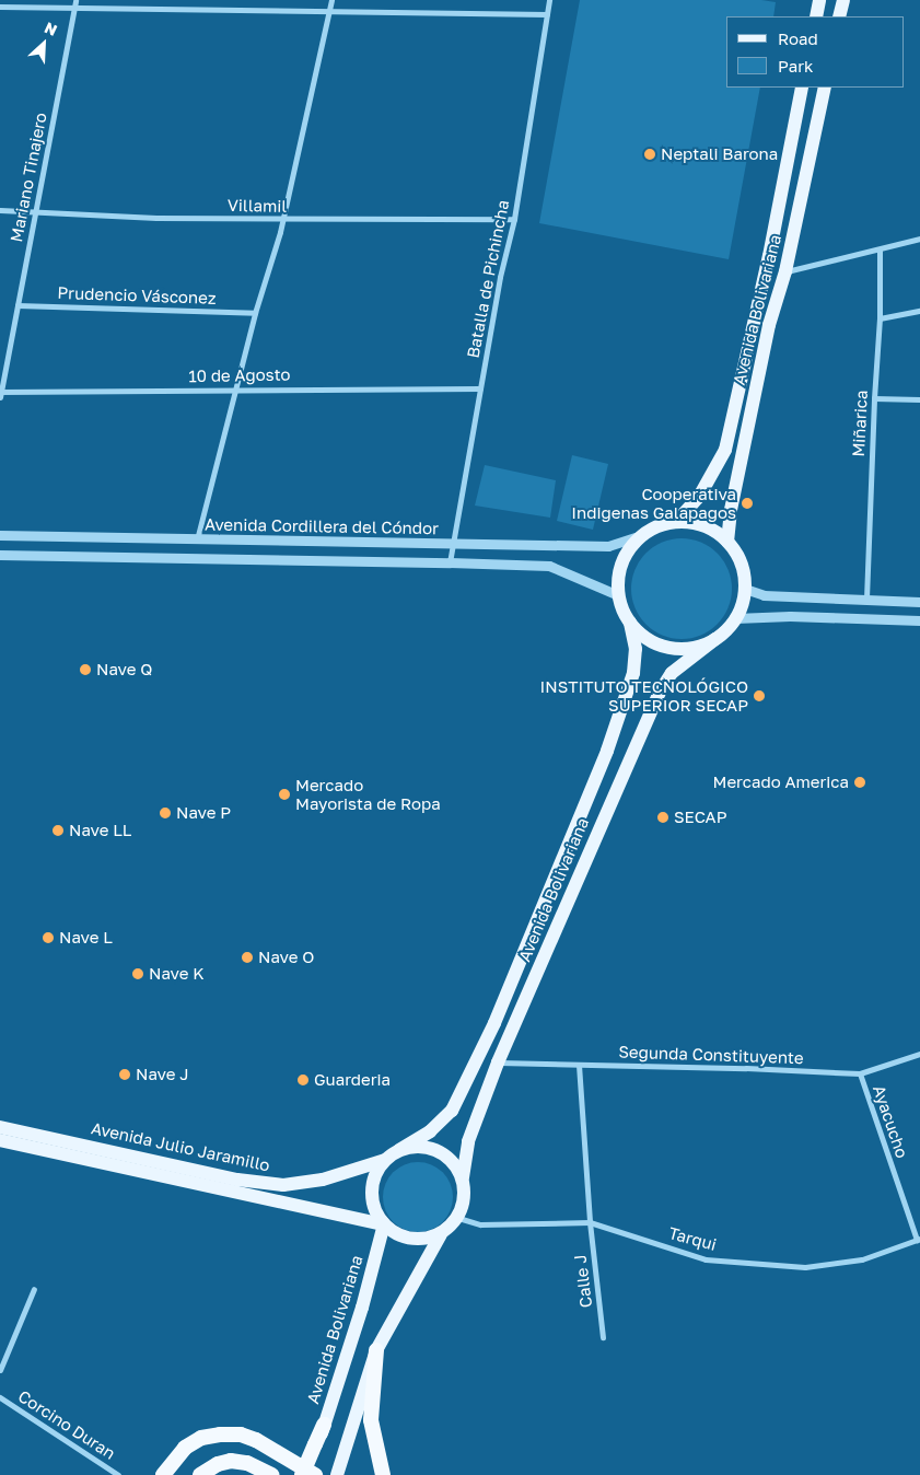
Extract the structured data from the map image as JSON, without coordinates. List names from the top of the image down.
{
  "streets": {
    "main road": ["Avenida Bolivariana", "Avenida Julio Jaramillo"],
    "street": [
      "Mariano Tinajero",
      "Villamil",
      "Batalla de Pichincha",
      "Prudencio Vásconez",
      "10 de Agosto",
      "Miñarica",
      "Avenida Cordillera del Cóndor",
      "Segunda Constituyente",
      "Ayacucho",
      "Tarqui",
      "Calle J",
      "Corcino Duran"
    ]
  },
  "crossings": [
    ["Mariano Tinajero", "Villamil"],
    ["Mariano Tinajero", "Prudencio Vásconez"],
    ["Mariano Tinajero", "10 de Agosto"],
    ["Villamil", "Batalla de Pichincha"],
    ["Batalla de Pichincha", "10 de Agosto"],
    ["Batalla de Pichincha", "Avenida Cordillera del Cóndor"],
    ["Avenida Bolivariana", "Avenida Cordillera del Cóndor"],
    ["Avenida Bolivariana", "Segunda Constituyente"],
    ["Avenida Bolivariana", "Avenida Julio Jaramillo"],
    ["Avenida Bolivariana", "Tarqui"],
    ["Segunda Constituyente", "Ayacucho"],
    ["Segunda Constituyente", "Calle J"],
    ["Ayacucho", "Tarqui"],
    ["Avenida Julio Jaramillo", "Tarqui"],
    ["Tarqui", "Calle J"]
  ],
  "places": [
    "Neptali Barona",
    "Cooperativa Indigenas Galapagos",
    "Nave Q",
    "INSTITUTO TECNOLÓGICO SUPERIOR SECAP",
    "Mercado America",
    "Mercado Mayorista de Ropa",
    "Nave P",
    "SECAP",
    "Nave LL",
    "Nave L",
    "Nave O",
    "Nave K",
    "Nave J",
    "Guarderia"
  ],
  "legend": ["Road", "Park"],
  "north": "top right"
}
